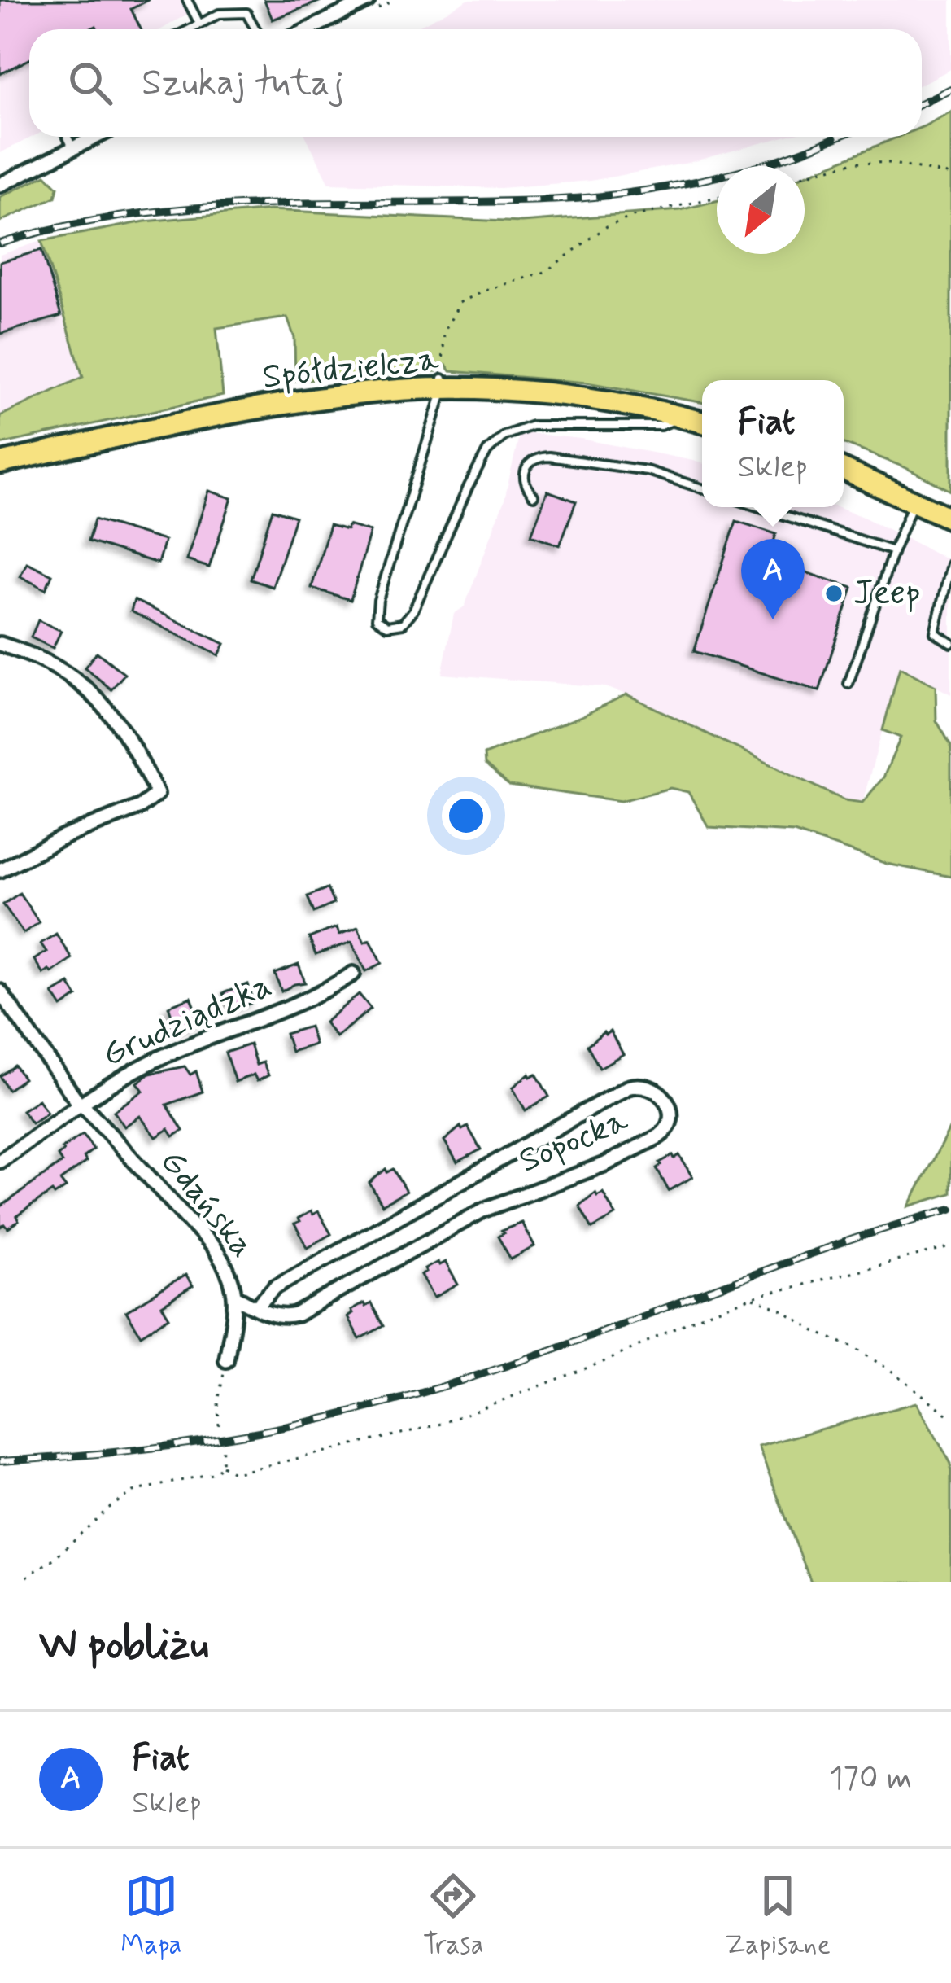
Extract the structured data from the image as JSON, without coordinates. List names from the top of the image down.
{
  "streets": {
    "main road": ["Spółdzielcza"],
    "street": ["Grudziądzka", "Sopocka", "Gdańska"]
  },
  "crossings": [
    ["Grudziądzka", "Gdańska"],
    ["Sopocka", "Gdańska"]
  ],
  "places": ["Jeep"],
  "north": "bottom left",
  "page": {
    "search": "Szukaj tutaj",
    "popup": ["Fiat", "Sklep"],
    "pins": "A",
    "heading": "W pobliżu",
    "list": [
      {
        "mark": "A",
        "name": "Fiat",
        "note": "Sklep",
        "value": "170 m"
      }
    ],
    "nav": ["Mapa", "Trasa", "Zapisane"]
  }
}
